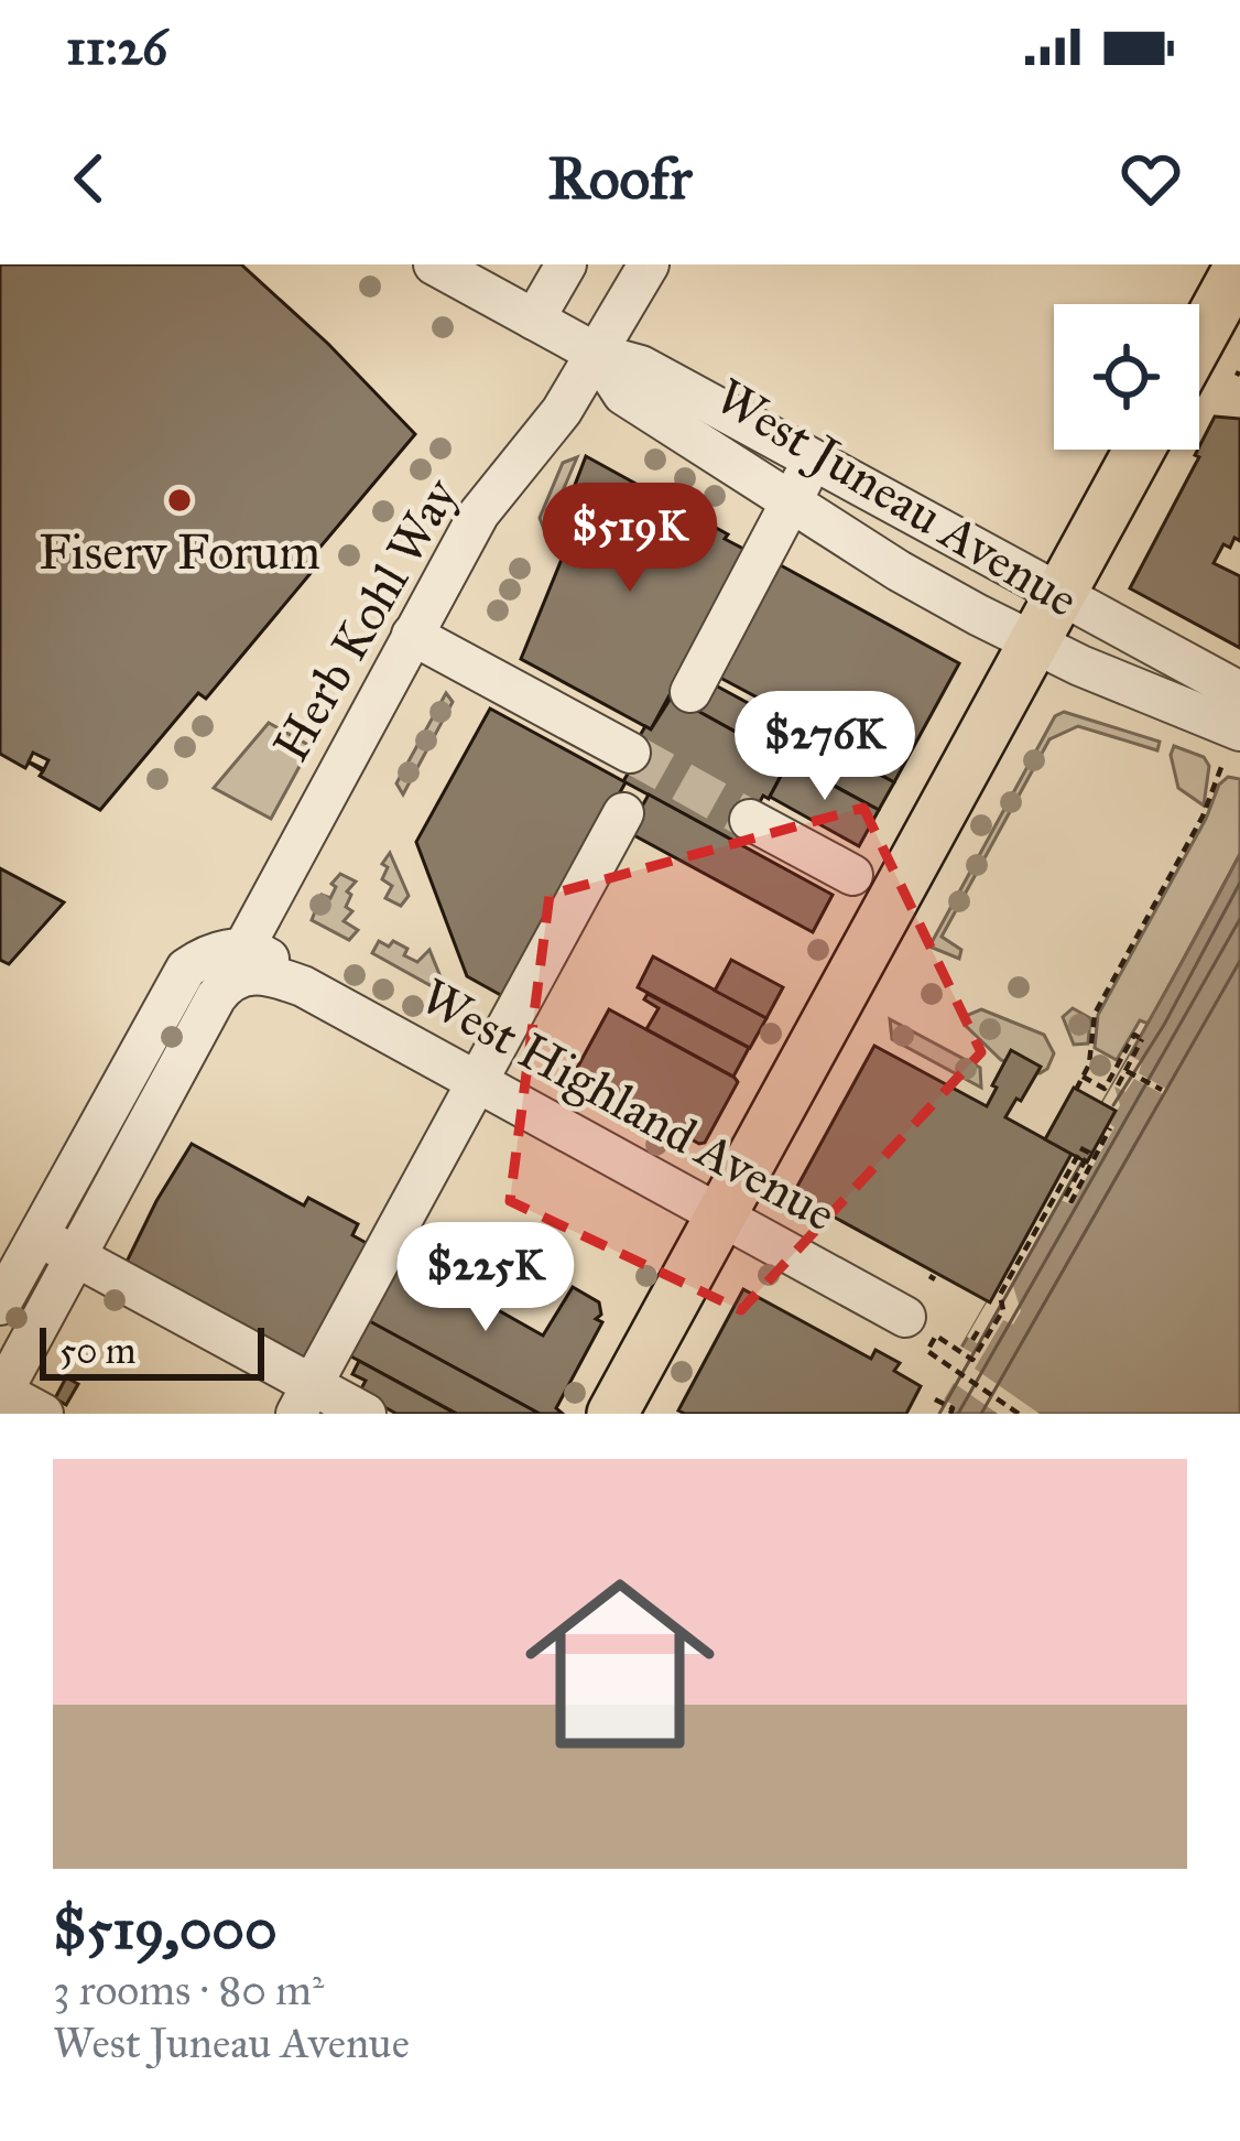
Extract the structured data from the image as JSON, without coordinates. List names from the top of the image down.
{
  "streets": {
    "street": ["West Juneau Avenue", "Herb Kohl Way", "West Highland Avenue"]
  },
  "crossings": [
    ["West Juneau Avenue", "Herb Kohl Way"],
    ["Herb Kohl Way", "West Highland Avenue"]
  ],
  "places": ["Fiserv Forum"],
  "scale_bar": "50 m",
  "page": {
    "status": "11:26",
    "header": "Roofr",
    "price": ["$519K", "$276K", "$225K"],
    "scale": "50 m",
    "list": [
      {
        "name": "$519,000",
        "note": "3 rooms · 80 m² · West Juneau Avenue"
      }
    ]
  }
}
